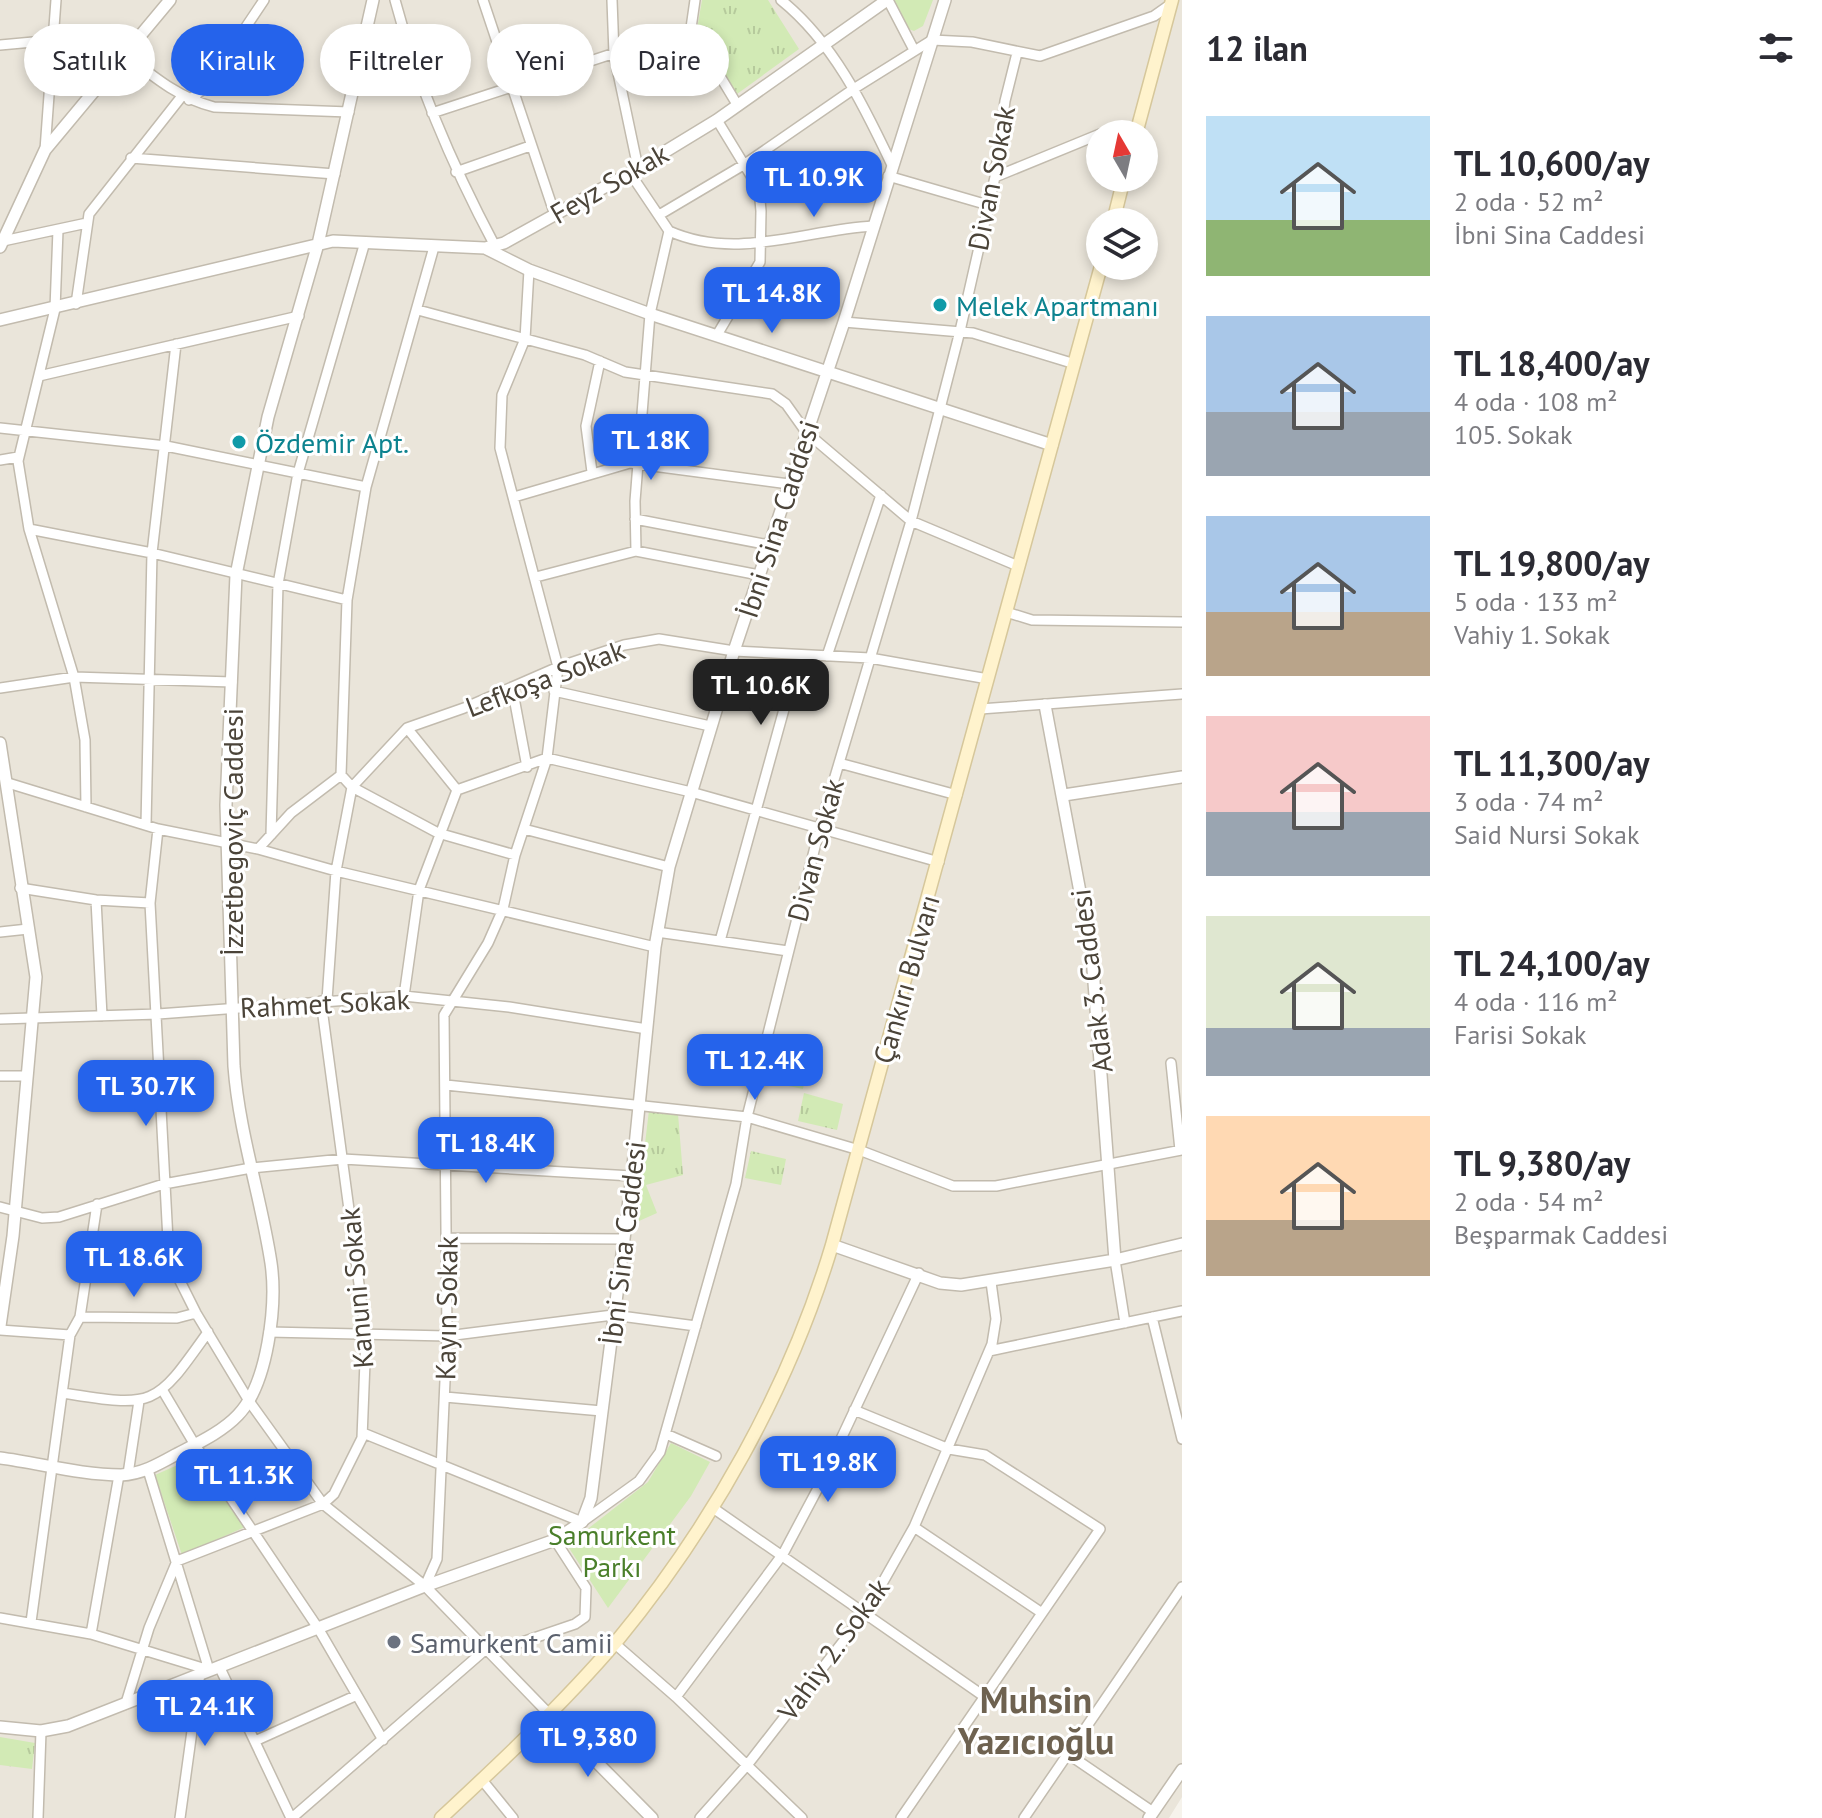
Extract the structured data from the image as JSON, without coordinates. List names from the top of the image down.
{
  "streets": {
    "main road": ["Çankırı Bulvarı"],
    "street": [
      "Divan Sokak",
      "Feyz Sokak",
      "İbni Sina Caddesi",
      "Lefkoşa Sokak",
      "İzzetbegoviç Caddesi",
      "Adak 3. Caddesi",
      "Rahmet Sokak",
      "Kanuni Sokak",
      "Kayın Sokak",
      "Vahiy 2. Sokak"
    ]
  },
  "crossings": [
    ["Divan Sokak", "İbni Sina Caddesi"],
    ["Divan Sokak", "Lefkoşa Sokak"],
    ["İbni Sina Caddesi", "Lefkoşa Sokak"],
    ["İbni Sina Caddesi", "Rahmet Sokak"],
    ["Lefkoşa Sokak", "Çankırı Bulvarı"],
    ["Lefkoşa Sokak", "Kanuni Sokak"],
    ["Lefkoşa Sokak", "Kayın Sokak"],
    ["İzzetbegoviç Caddesi", "Rahmet Sokak"],
    ["Rahmet Sokak", "Kanuni Sokak"],
    ["Rahmet Sokak", "Kayın Sokak"]
  ],
  "districts": ["Muhsin Yazıcıoğlu"],
  "parks": ["Samurkent Parkı"],
  "places": ["Melek Apartmanı", "Özdemir Apt.", "Samurkent Camii"],
  "north": "top",
  "page": {
    "heading": "12 ilan",
    "chip": [
      "Satılık",
      "Kiralık",
      "Filtreler",
      "Yeni",
      "Daire"
    ],
    "list": [
      {
        "name": "TL 10,600/ay",
        "note": "2 oda · 52 m² · İbni Sina Caddesi"
      },
      {
        "name": "TL 18,400/ay",
        "note": "4 oda · 108 m² · 105. Sokak"
      },
      {
        "name": "TL 19,800/ay",
        "note": "5 oda · 133 m² · Vahiy 1. Sokak"
      },
      {
        "name": "TL 11,300/ay",
        "note": "3 oda · 74 m² · Said Nursi Sokak"
      },
      {
        "name": "TL 24,100/ay",
        "note": "4 oda · 116 m² · Farisi Sokak"
      },
      {
        "name": "TL 9,380/ay",
        "note": "2 oda · 54 m² · Beşparmak Caddesi"
      }
    ],
    "price": [
      "TL 10.9K",
      "TL 14.8K",
      "TL 18K",
      "TL 10.6K",
      "TL 12.4K",
      "TL 30.7K",
      "TL 18.4K",
      "TL 18.6K",
      "TL 19.8K",
      "TL 11.3K",
      "TL 24.1K",
      "TL 9,380"
    ]
  }
}
